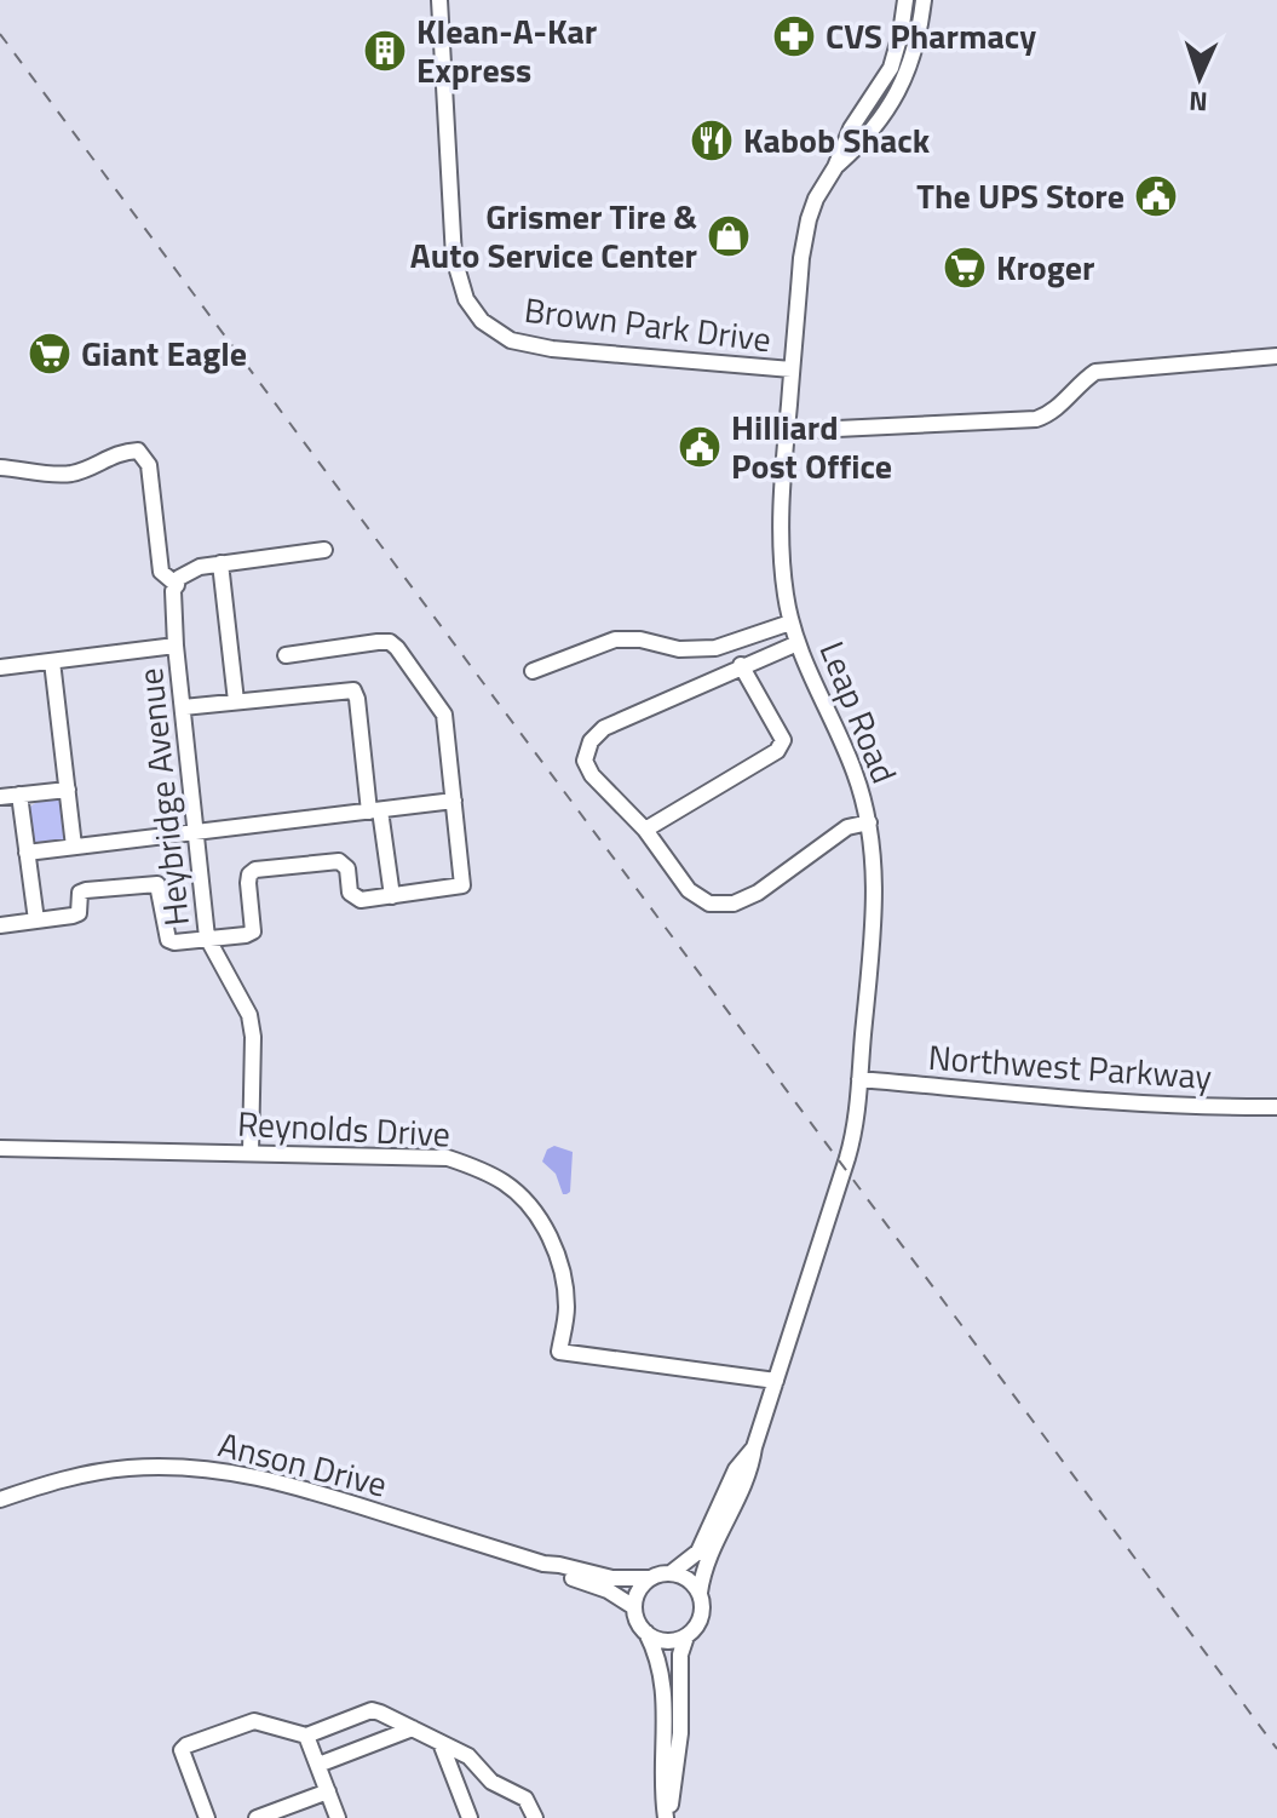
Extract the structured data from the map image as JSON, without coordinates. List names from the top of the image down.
{
  "streets": {
    "street": [
      "Brown Park Drive",
      "Leap Road",
      "Heybridge Avenue",
      "Northwest Parkway",
      "Reynolds Drive",
      "Anson Drive"
    ]
  },
  "crossings": [
    ["Brown Park Drive", "Leap Road"],
    ["Leap Road", "Northwest Parkway"],
    ["Leap Road", "Reynolds Drive"],
    ["Leap Road", "Anson Drive"],
    ["Heybridge Avenue", "Reynolds Drive"]
  ],
  "places": {
    "pharmacy": ["CVS Pharmacy"],
    "building": ["Klean-A-Kar Express"],
    "restaurant": ["Kabob Shack"],
    "public building": ["The UPS Store", "Hilliard Post Office"],
    "shop": ["Grismer Tire & Auto Service Center"],
    "supermarket": ["Kroger", "Giant Eagle"]
  },
  "north": "bottom"
}
